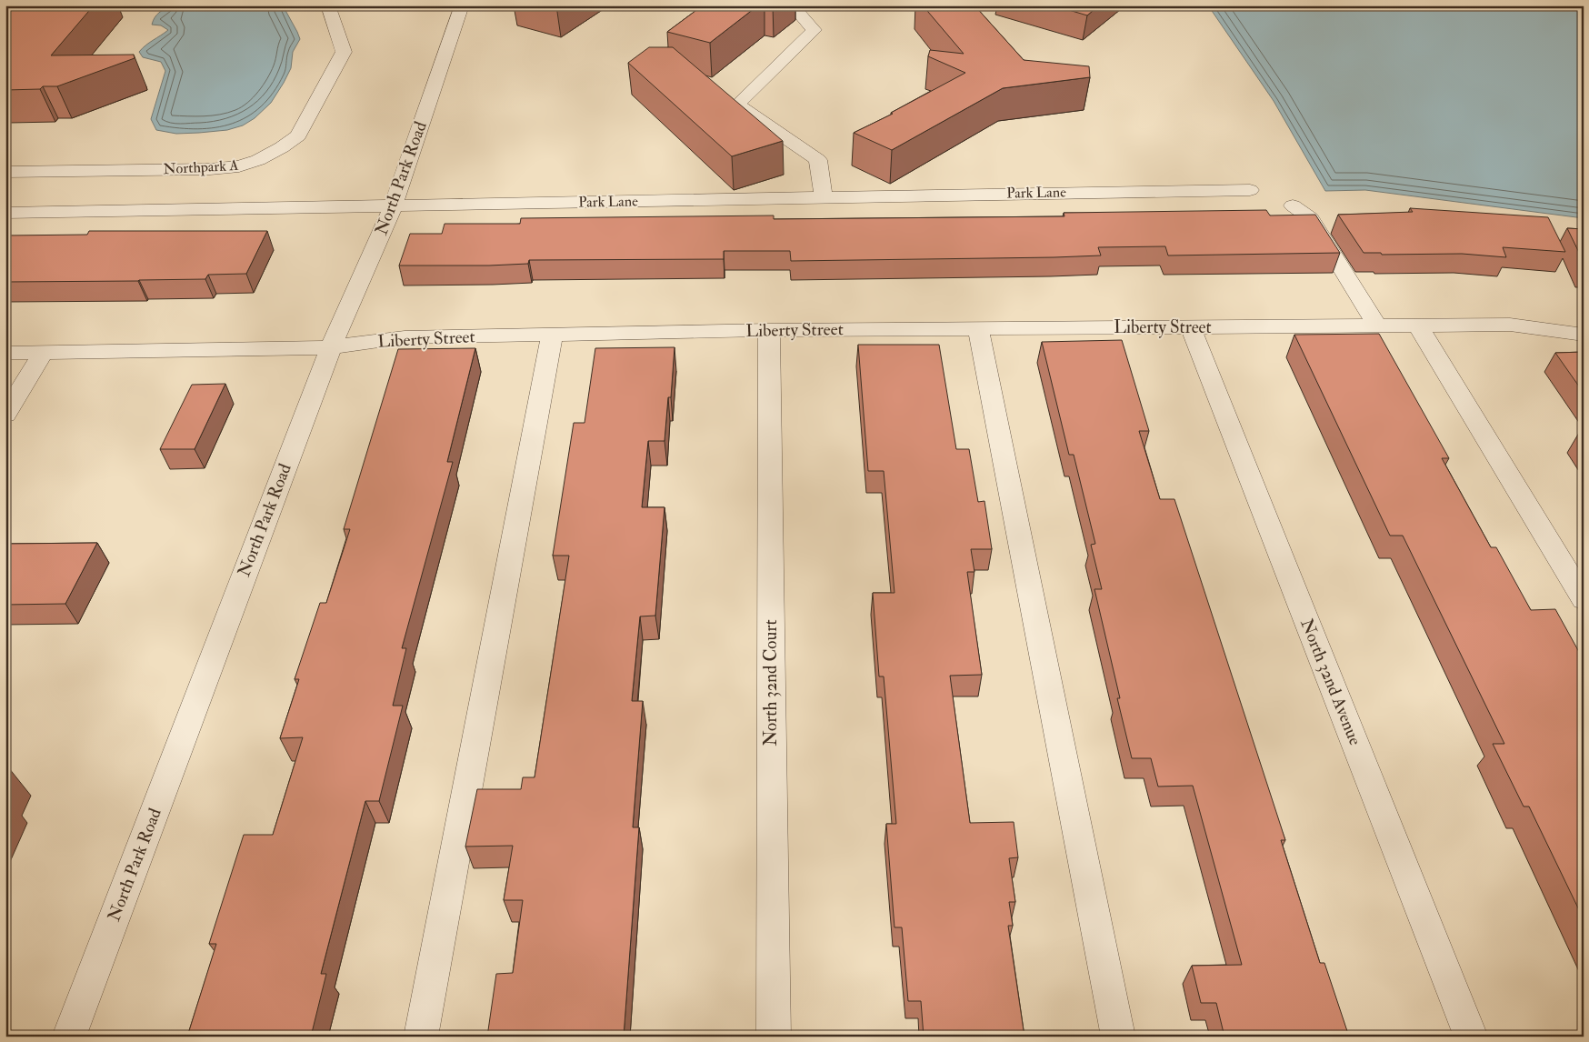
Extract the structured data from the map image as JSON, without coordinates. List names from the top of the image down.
{
  "streets": {
    "street": [
      "Northpark A",
      "North Park Road",
      "Park Lane",
      "Liberty Street",
      "North 32nd Avenue",
      "North 32nd Court"
    ]
  },
  "crossings": [
    ["North Park Road", "Park Lane"],
    ["North Park Road", "Liberty Street"],
    ["Liberty Street", "North 32nd Avenue"],
    ["Liberty Street", "North 32nd Court"]
  ]
}
